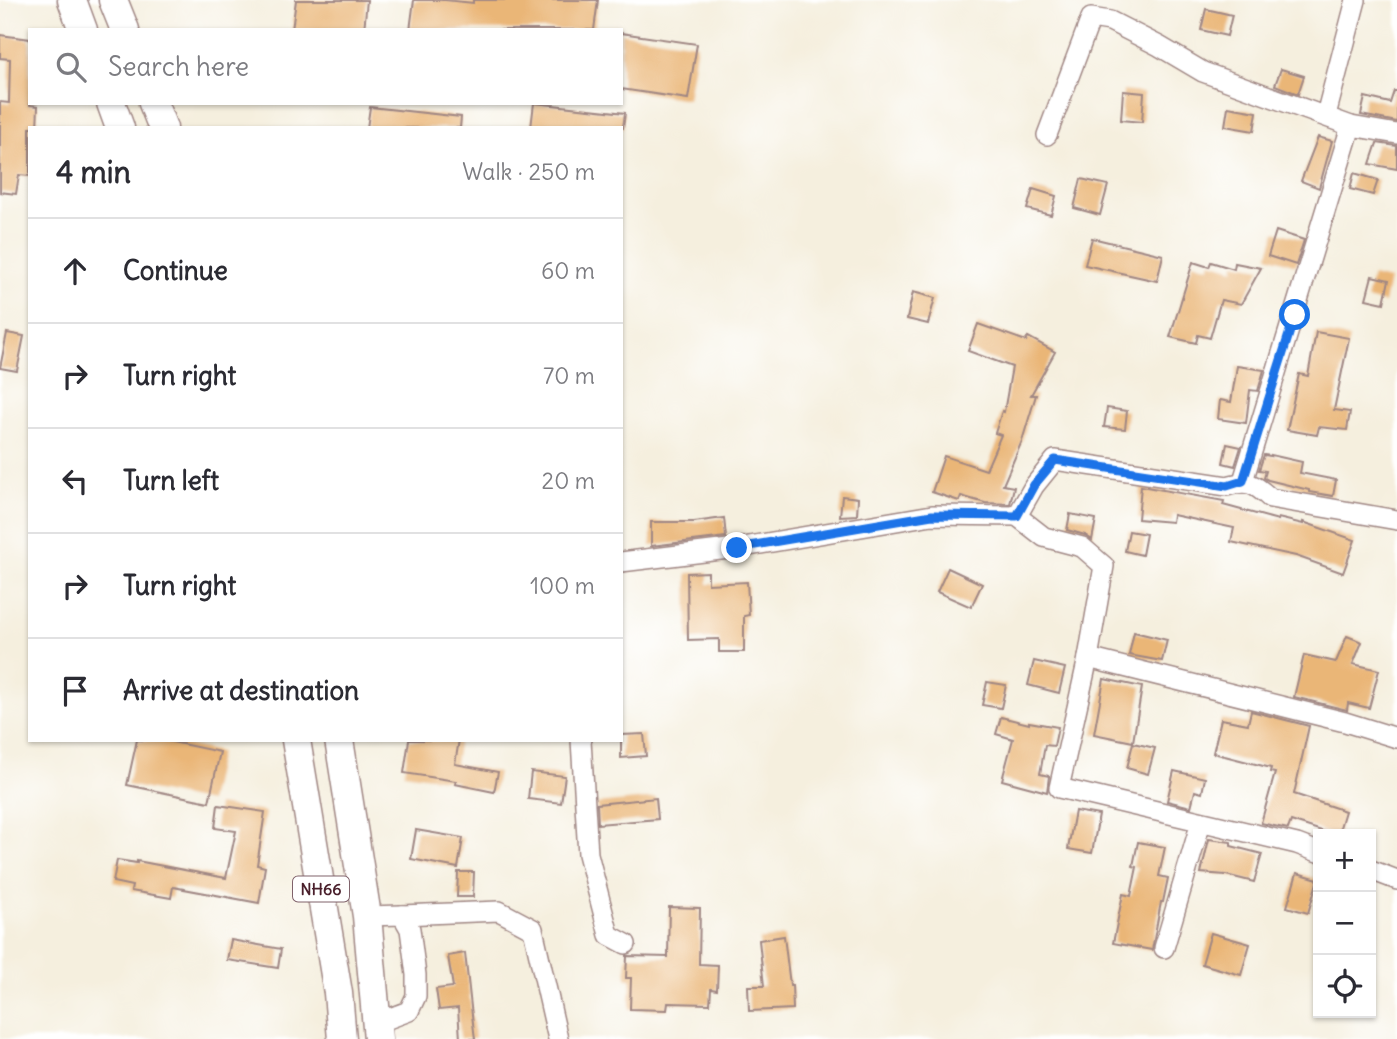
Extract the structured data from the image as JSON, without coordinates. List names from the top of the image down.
{
  "streets": {
    "highway": ["NH66"]
  },
  "page": {
    "search": "Search here",
    "heading": ["4 min", "Walk · 250 m"],
    "list": [
      ["Continue", "60 m"],
      ["Turn right", "70 m"],
      ["Turn left", "20 m"],
      ["Turn right", "100 m"],
      "Arrive at destination"
    ],
    "map_buttons": ["+", "−"]
  }
}
